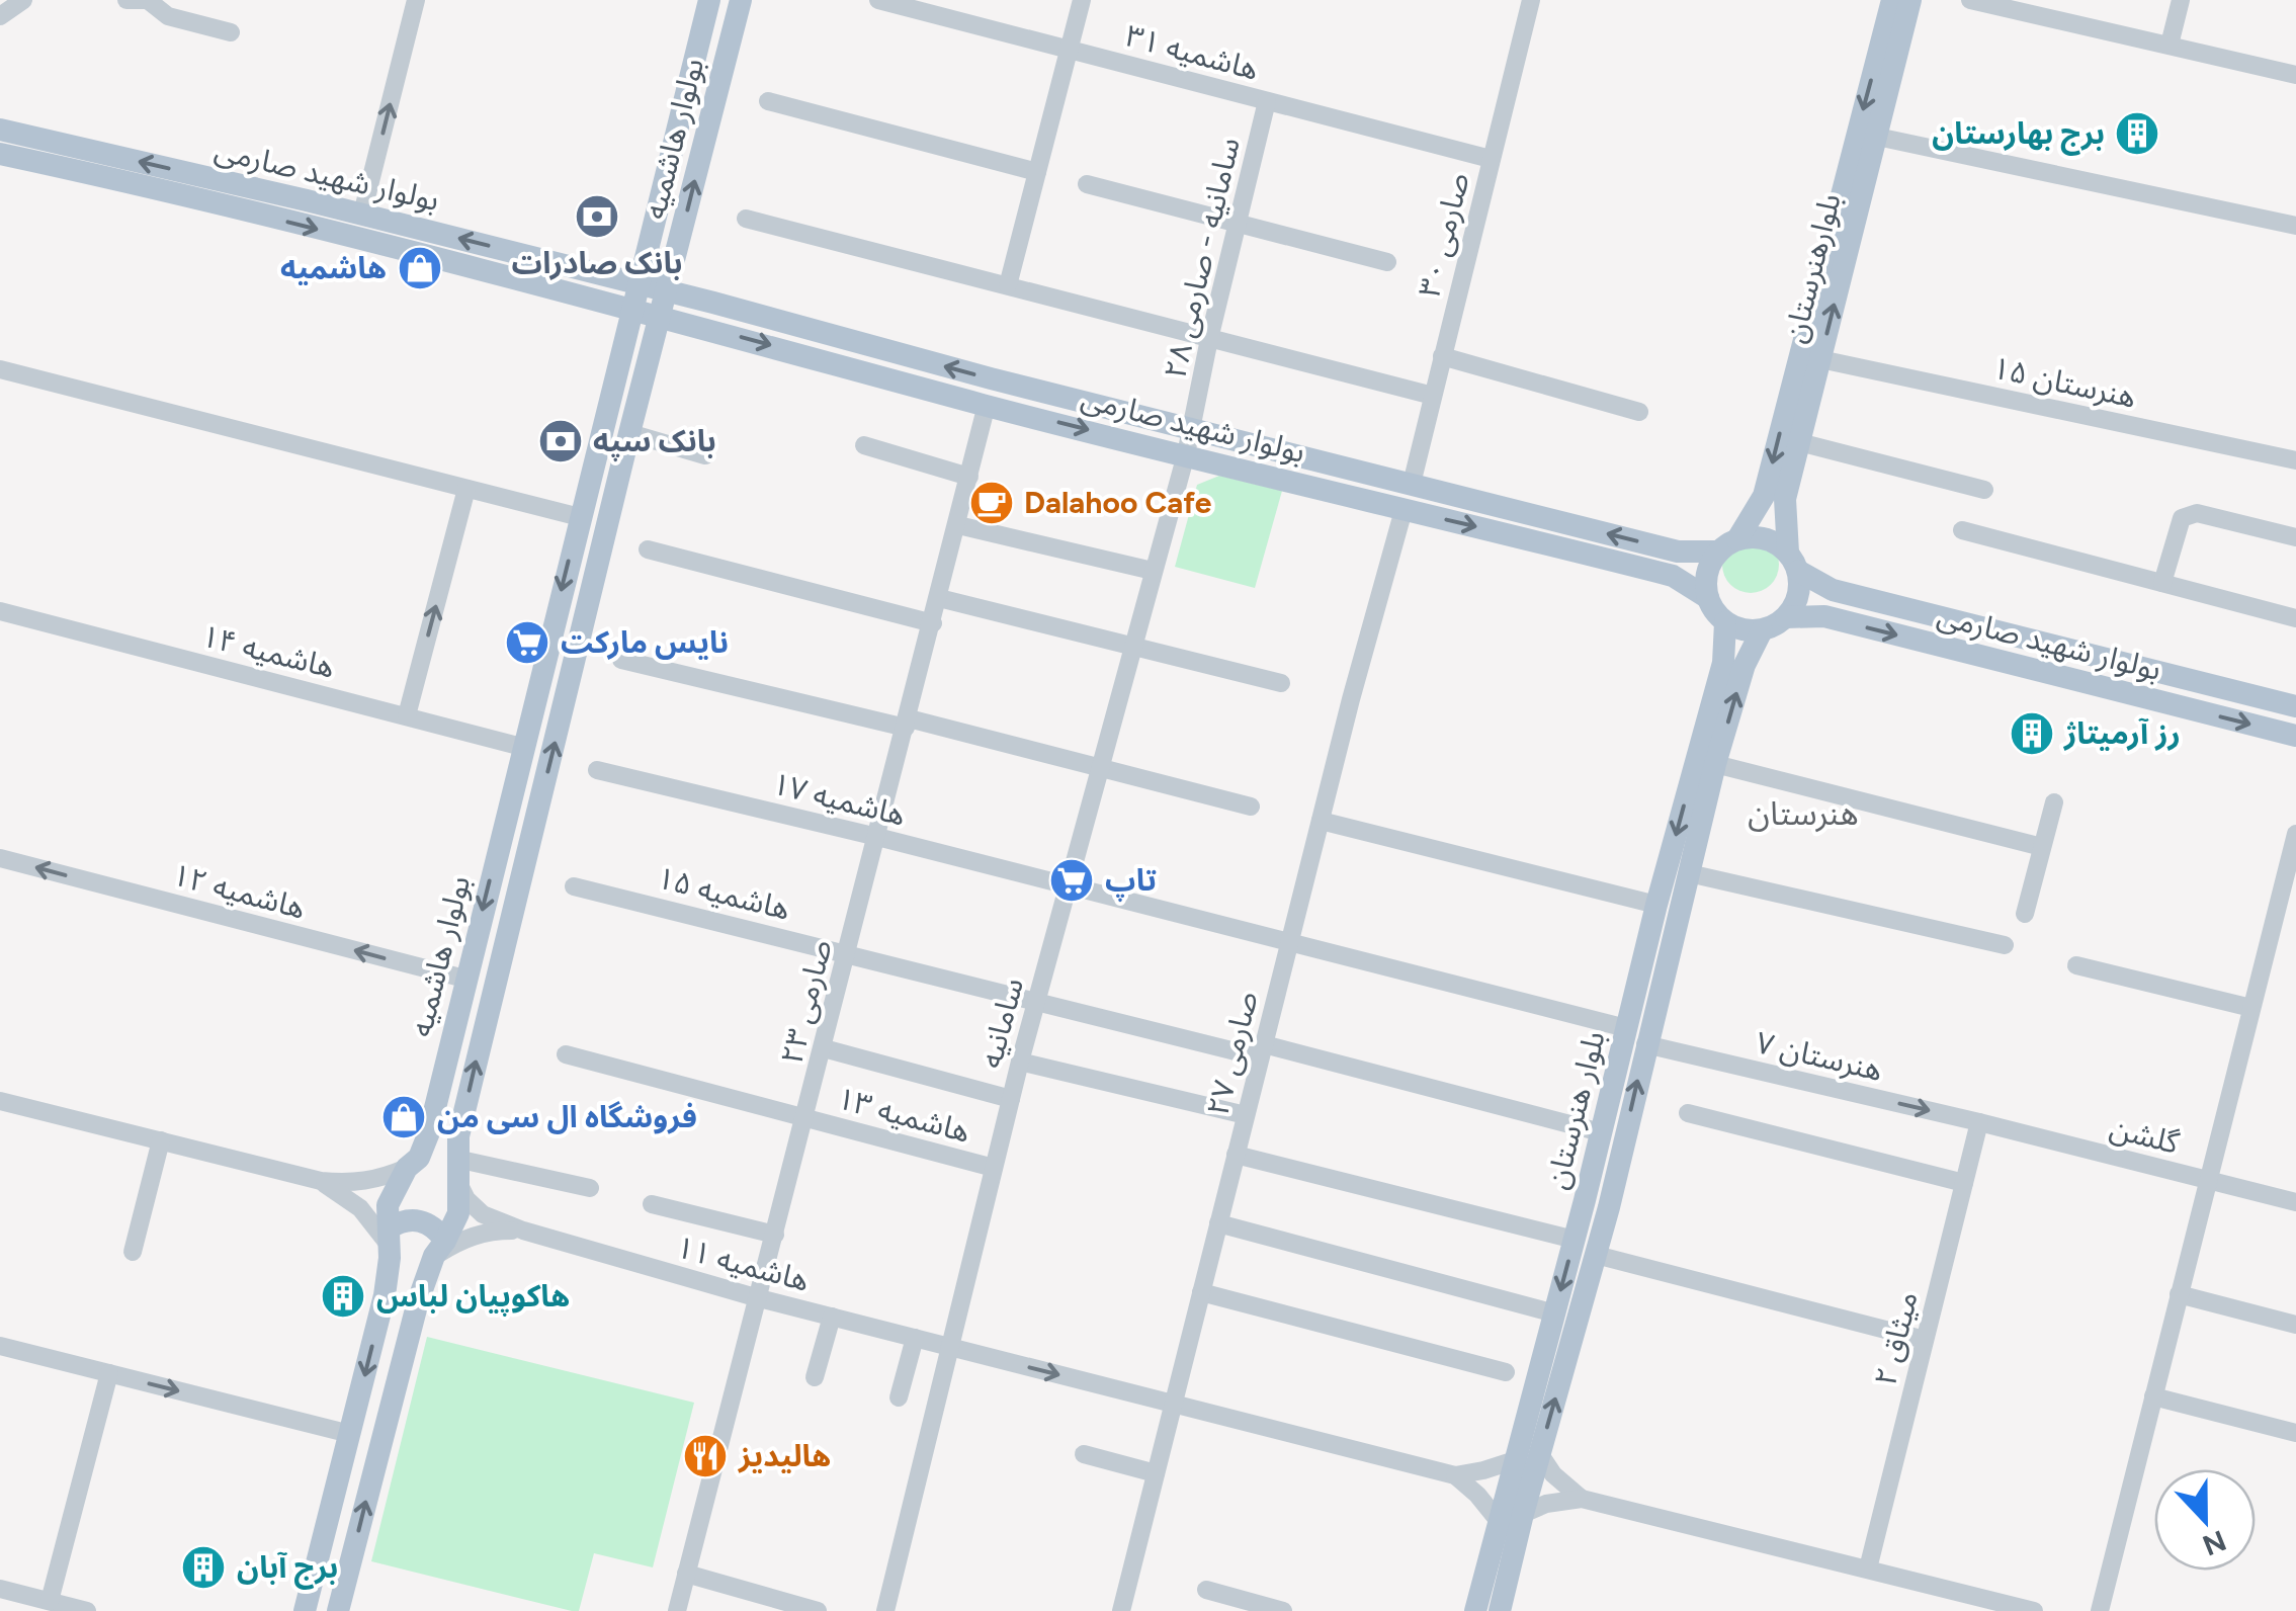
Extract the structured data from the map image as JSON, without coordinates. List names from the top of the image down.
{
  "streets": {
    "main road": [
      "بولوار هاشمیه",
      "بولوار شهید صارمی",
      "بلوارهنرستان",
      "بلوار هنرستان"
    ],
    "street": [
      "هاشمیه ۳۱",
      "صارمی ۳۰",
      "سامانیه - صارمی ۲۸",
      "هنرستان ۱۵",
      "هاشمیه ۱۴",
      "هاشمیه ۱۷",
      "هاشمیه ۱۲",
      "هاشمیه ۱۵",
      "صارمی ۲۳",
      "سامانیه",
      "صارمی ۲۷",
      "هنرستان ۷",
      "هاشمیه ۱۳",
      "گلشن",
      "هاشمیه ۱۱",
      "میثاق ۲"
    ]
  },
  "crossings": [
    ["هاشمیه ۳۱", "صارمی ۳۰"],
    ["هاشمیه ۳۱", "سامانیه - صارمی ۲۸"],
    ["بولوار هاشمیه", "بولوار شهید صارمی"],
    ["بولوار هاشمیه", "هاشمیه ۱۴"],
    ["بولوار هاشمیه", "هاشمیه ۱۲"],
    ["بولوار شهید صارمی", "صارمی ۳۰"],
    ["بولوار شهید صارمی", "سامانیه - صارمی ۲۸"],
    ["بولوار شهید صارمی", "بلوارهنرستان"],
    ["بولوار شهید صارمی", "صارمی ۲۳"],
    ["بولوار شهید صارمی", "سامانیه"],
    ["بولوار شهید صارمی", "صارمی ۲۷"],
    ["بولوار شهید صارمی", "بلوار هنرستان"],
    ["سامانیه - صارمی ۲۸", "سامانیه"],
    ["بلوارهنرستان", "هنرستان ۱۵"],
    ["بلوارهنرستان", "بلوار هنرستان"],
    ["هاشمیه ۱۷", "صارمی ۲۳"],
    ["هاشمیه ۱۷", "سامانیه"],
    ["هاشمیه ۱۷", "صارمی ۲۷"],
    ["هاشمیه ۱۷", "بلوار هنرستان"],
    ["هاشمیه ۱۵", "صارمی ۲۳"],
    ["هاشمیه ۱۵", "سامانیه"],
    ["هاشمیه ۱۵", "صارمی ۲۷"],
    ["هاشمیه ۱۵", "بلوار هنرستان"],
    ["صارمی ۲۳", "هاشمیه ۱۳"],
    ["صارمی ۲۳", "هاشمیه ۱۱"],
    ["سامانیه", "هاشمیه ۱۳"],
    ["سامانیه", "هاشمیه ۱۱"],
    ["صارمی ۲۷", "هاشمیه ۱۱"],
    ["هنرستان ۷", "بلوار هنرستان"],
    ["هنرستان ۷", "گلشن"],
    ["هنرستان ۷", "میثاق ۲"],
    ["گلشن", "میثاق ۲"]
  ],
  "one_way": ["هاشمیه ۱۲"],
  "districts": ["هنرستان"],
  "places": {
    "building": [
      "برج بهارستان",
      "رز آرمیتاژ",
      "هاکوپیان لباس",
      "برج آبان"
    ],
    "bank": ["بانک صادرات", "بانک سپه"],
    "shop": ["هاشمیه", "فروشگاه ال سی من"],
    "cafe": ["Dalahoo Cafe"],
    "supermarket": ["نایس مارکت", "تاپ"],
    "restaurant": ["هالیدیز"]
  },
  "north": "bottom"
}
